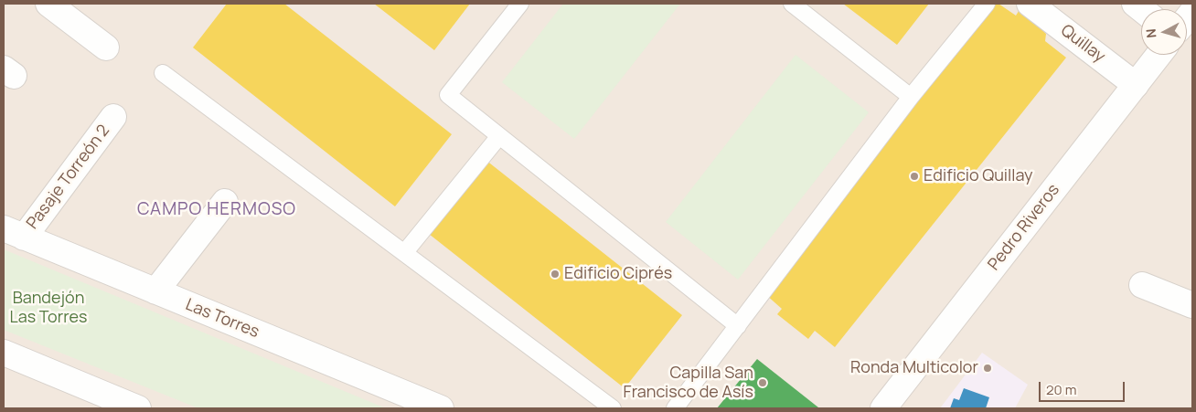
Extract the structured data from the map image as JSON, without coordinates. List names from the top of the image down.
{
  "streets": {
    "street": [
      "Quillay",
      "Pasaje Torreón 2",
      "Pedro Riveros",
      "Las Torres"
    ]
  },
  "crossings": [
    ["Quillay", "Pedro Riveros"],
    ["Pasaje Torreón 2", "Las Torres"]
  ],
  "districts": ["CAMPO HERMOSO"],
  "parks": ["Bandejón Las Torres"],
  "places": [
    "Edificio Quillay",
    "Edificio Ciprés",
    "Ronda Multicolor",
    "Capilla San Francisco de Asís"
  ],
  "scale_bar": "20 m",
  "north": "left"
}
